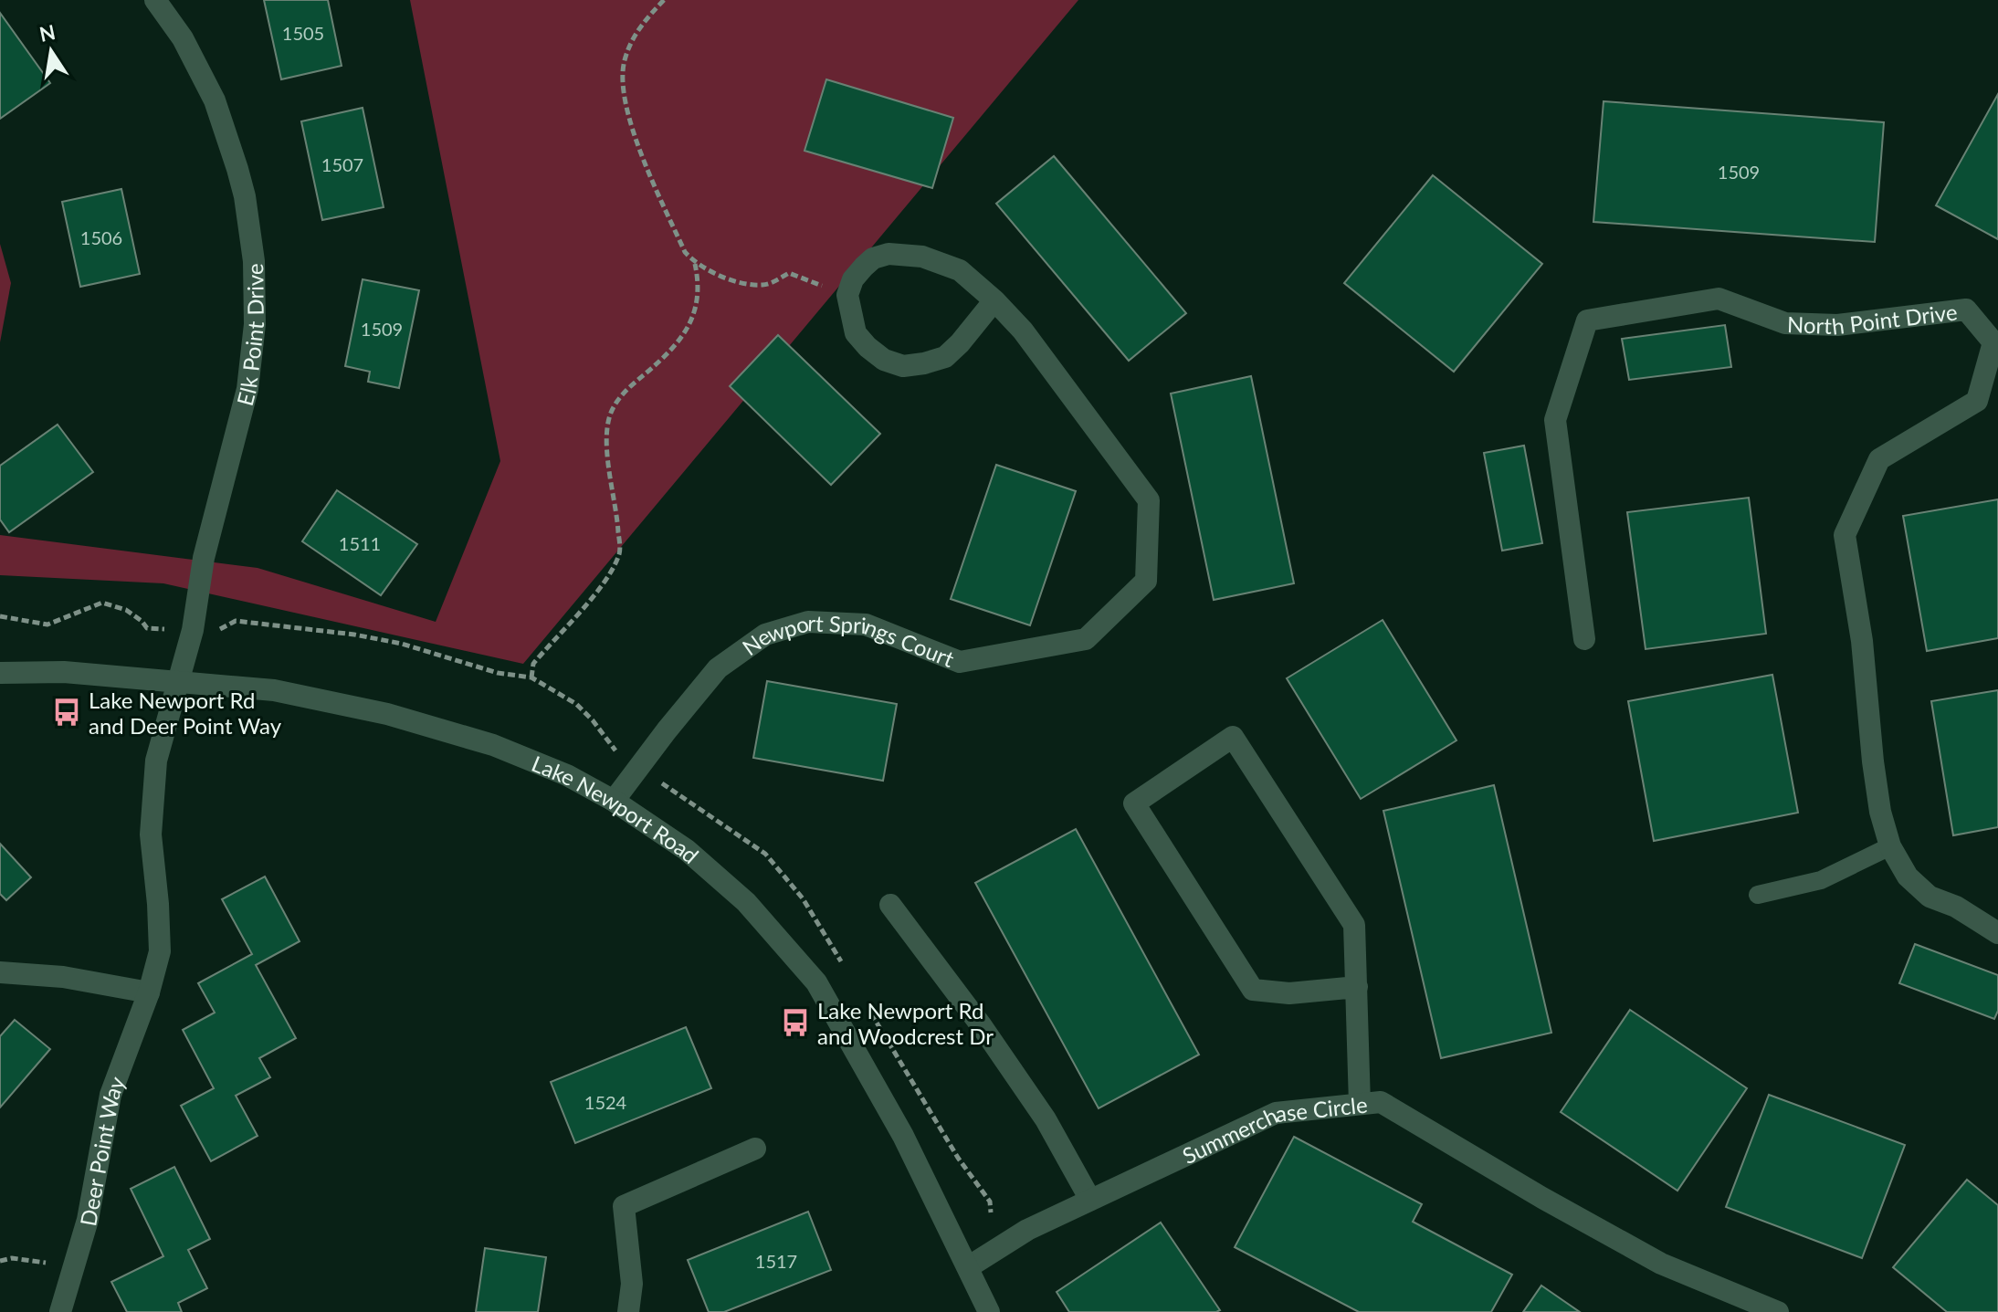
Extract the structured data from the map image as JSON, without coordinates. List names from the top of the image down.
{
  "streets": {
    "street": [
      "North Point Drive",
      "Elk Point Drive",
      "Newport Springs Court",
      "Lake Newport Road",
      "Summerchase Circle",
      "Deer Point Way"
    ]
  },
  "crossings": [
    ["Elk Point Drive", "Lake Newport Road"],
    ["Elk Point Drive", "Deer Point Way"],
    ["Newport Springs Court", "Lake Newport Road"],
    ["Lake Newport Road", "Summerchase Circle"],
    ["Lake Newport Road", "Deer Point Way"]
  ],
  "places": {
    "bus stop": ["Lake Newport Rd and Deer Point Way", "Lake Newport Rd and Woodcrest Dr"]
  },
  "house_numbers": [
    "1505",
    "1507",
    "1509",
    "1506",
    "1509",
    "1511",
    "1524",
    "1517"
  ],
  "north": "top"
}
